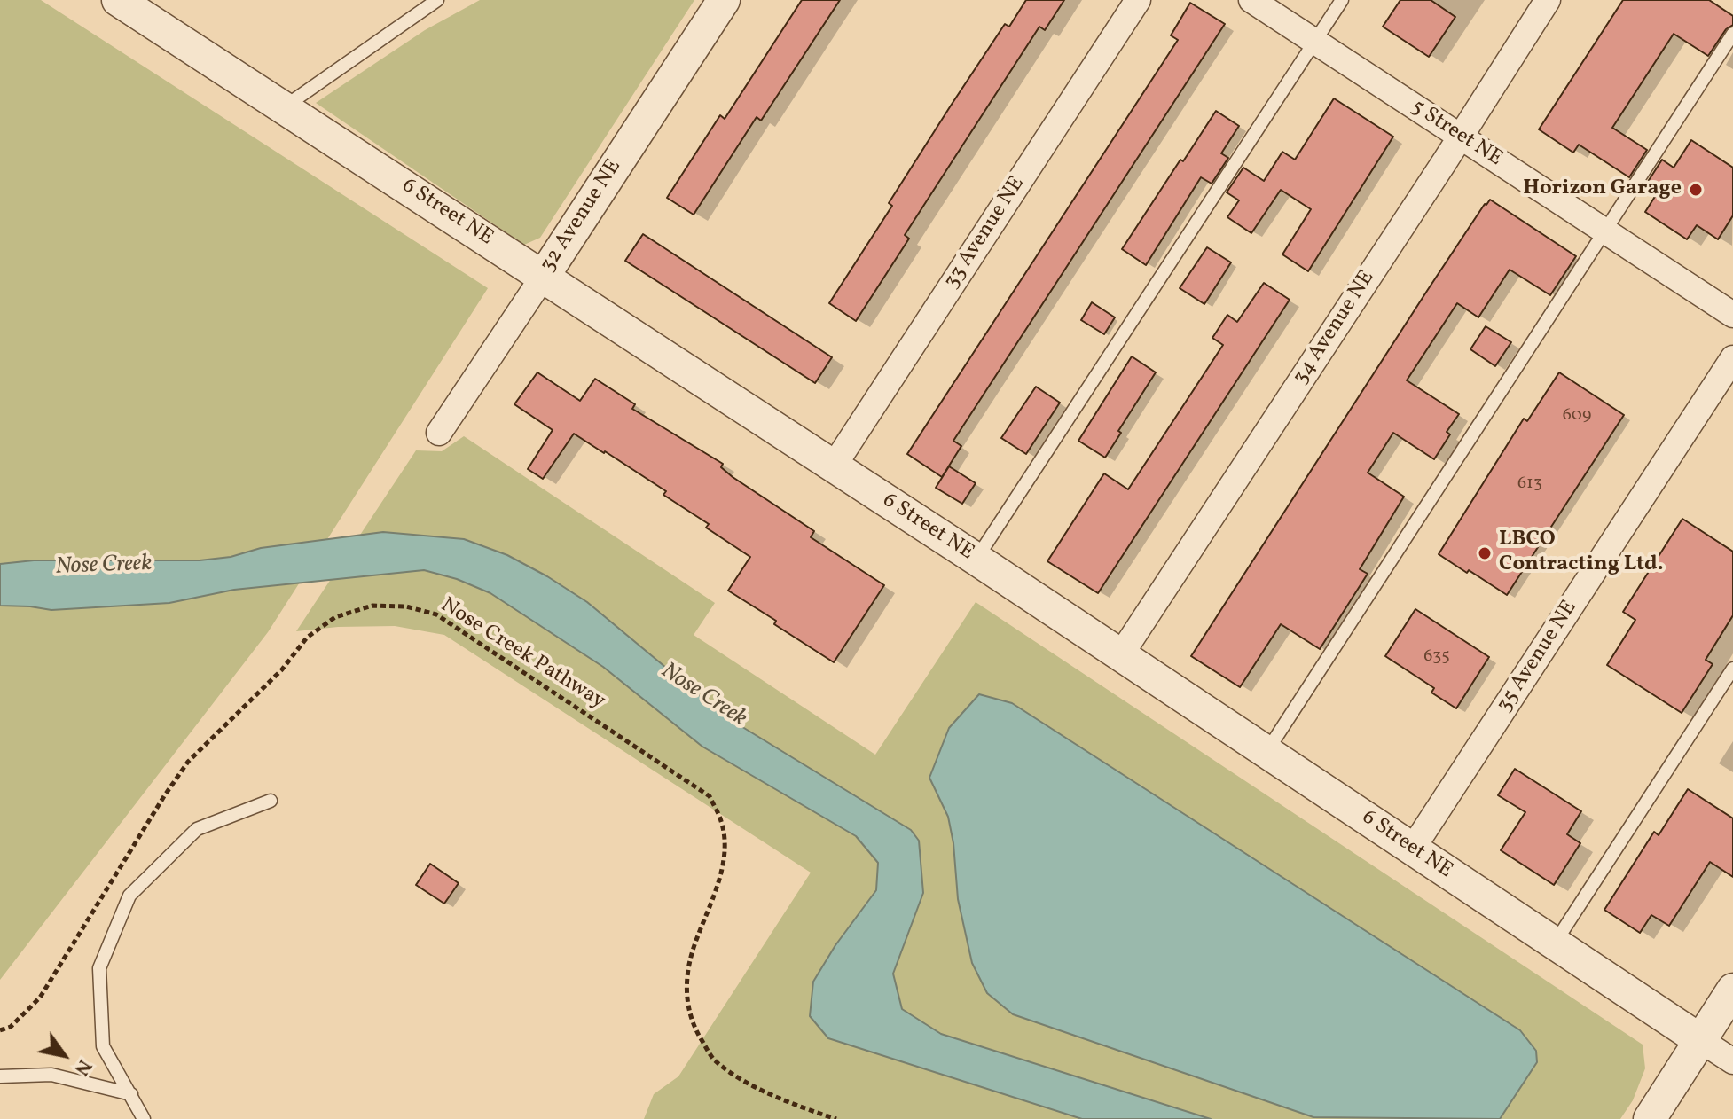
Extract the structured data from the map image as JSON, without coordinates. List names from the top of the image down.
{
  "streets": {
    "street": [
      "5 Street NE",
      "6 Street NE",
      "32 Avenue NE",
      "33 Avenue NE",
      "34 Avenue NE",
      "35 Avenue NE"
    ],
    "path": ["Nose Creek Pathway"]
  },
  "crossings": [
    ["5 Street NE", "34 Avenue NE"],
    ["6 Street NE", "32 Avenue NE"],
    ["6 Street NE", "33 Avenue NE"],
    ["6 Street NE", "34 Avenue NE"],
    ["6 Street NE", "35 Avenue NE"]
  ],
  "water": ["Nose Creek"],
  "places": ["Horizon Garage", "LBCO Contracting Ltd."],
  "house_numbers": ["609", "613", "635"],
  "north": "bottom right"
}
